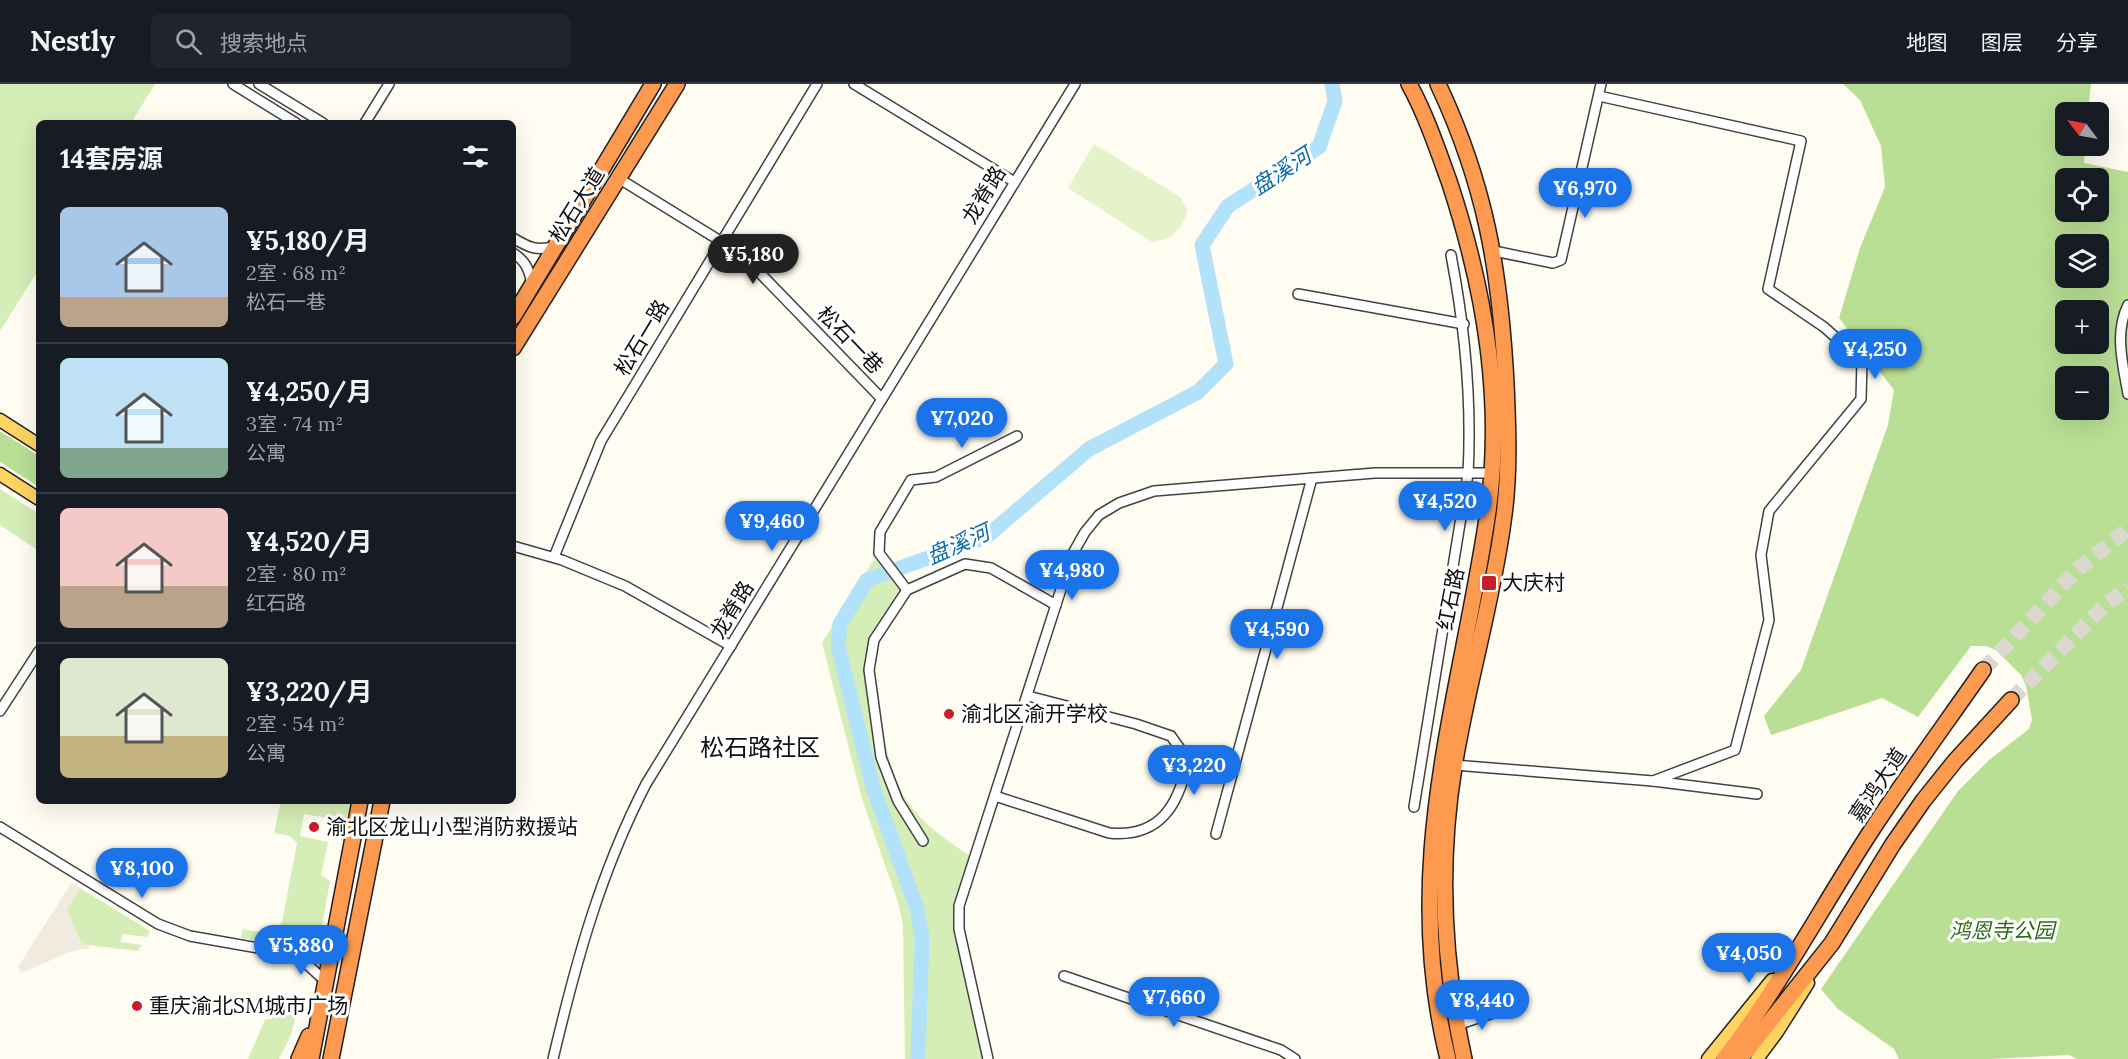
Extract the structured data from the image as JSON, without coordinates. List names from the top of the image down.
{
  "streets": {
    "highway": ["松石大道", "红石路", "嘉鸿大道"],
    "street": ["龙脊路", "松石一路", "松石一巷"]
  },
  "crossings": [
    ["龙脊路", "松石一巷"],
    ["松石大道", "松石一巷"],
    ["松石一路", "松石一巷"]
  ],
  "districts": ["松石路社区"],
  "water": ["盘溪河"],
  "parks": ["鸿恩寺公园"],
  "places": {
    "transit": ["大庆村"],
    "other": ["渝北区渝开学校", "渝北区龙山小型消防救援站", "重庆渝北SM城市广场"]
  },
  "north": "top left",
  "page": {
    "header": "Nestly",
    "search": "搜索地点",
    "nav": ["地图", "图层", "分享"],
    "map_buttons": ["+", "−"],
    "heading": "14套房源",
    "price": [
      "¥6,970",
      "¥5,180",
      "¥4,250",
      "¥7,020",
      "¥4,520",
      "¥9,460",
      "¥4,980",
      "¥4,590",
      "¥3,220",
      "¥8,100",
      "¥5,880",
      "¥4,050",
      "¥7,660",
      "¥8,440"
    ],
    "list": [
      {
        "name": "¥5,180/月",
        "note": "2室 · 68 m² · 松石一巷"
      },
      {
        "name": "¥4,250/月",
        "note": "3室 · 74 m² · 公寓"
      },
      {
        "name": "¥4,520/月",
        "note": "2室 · 80 m² · 红石路"
      },
      {
        "name": "¥3,220/月",
        "note": "2室 · 54 m² · 公寓"
      }
    ]
  }
}
